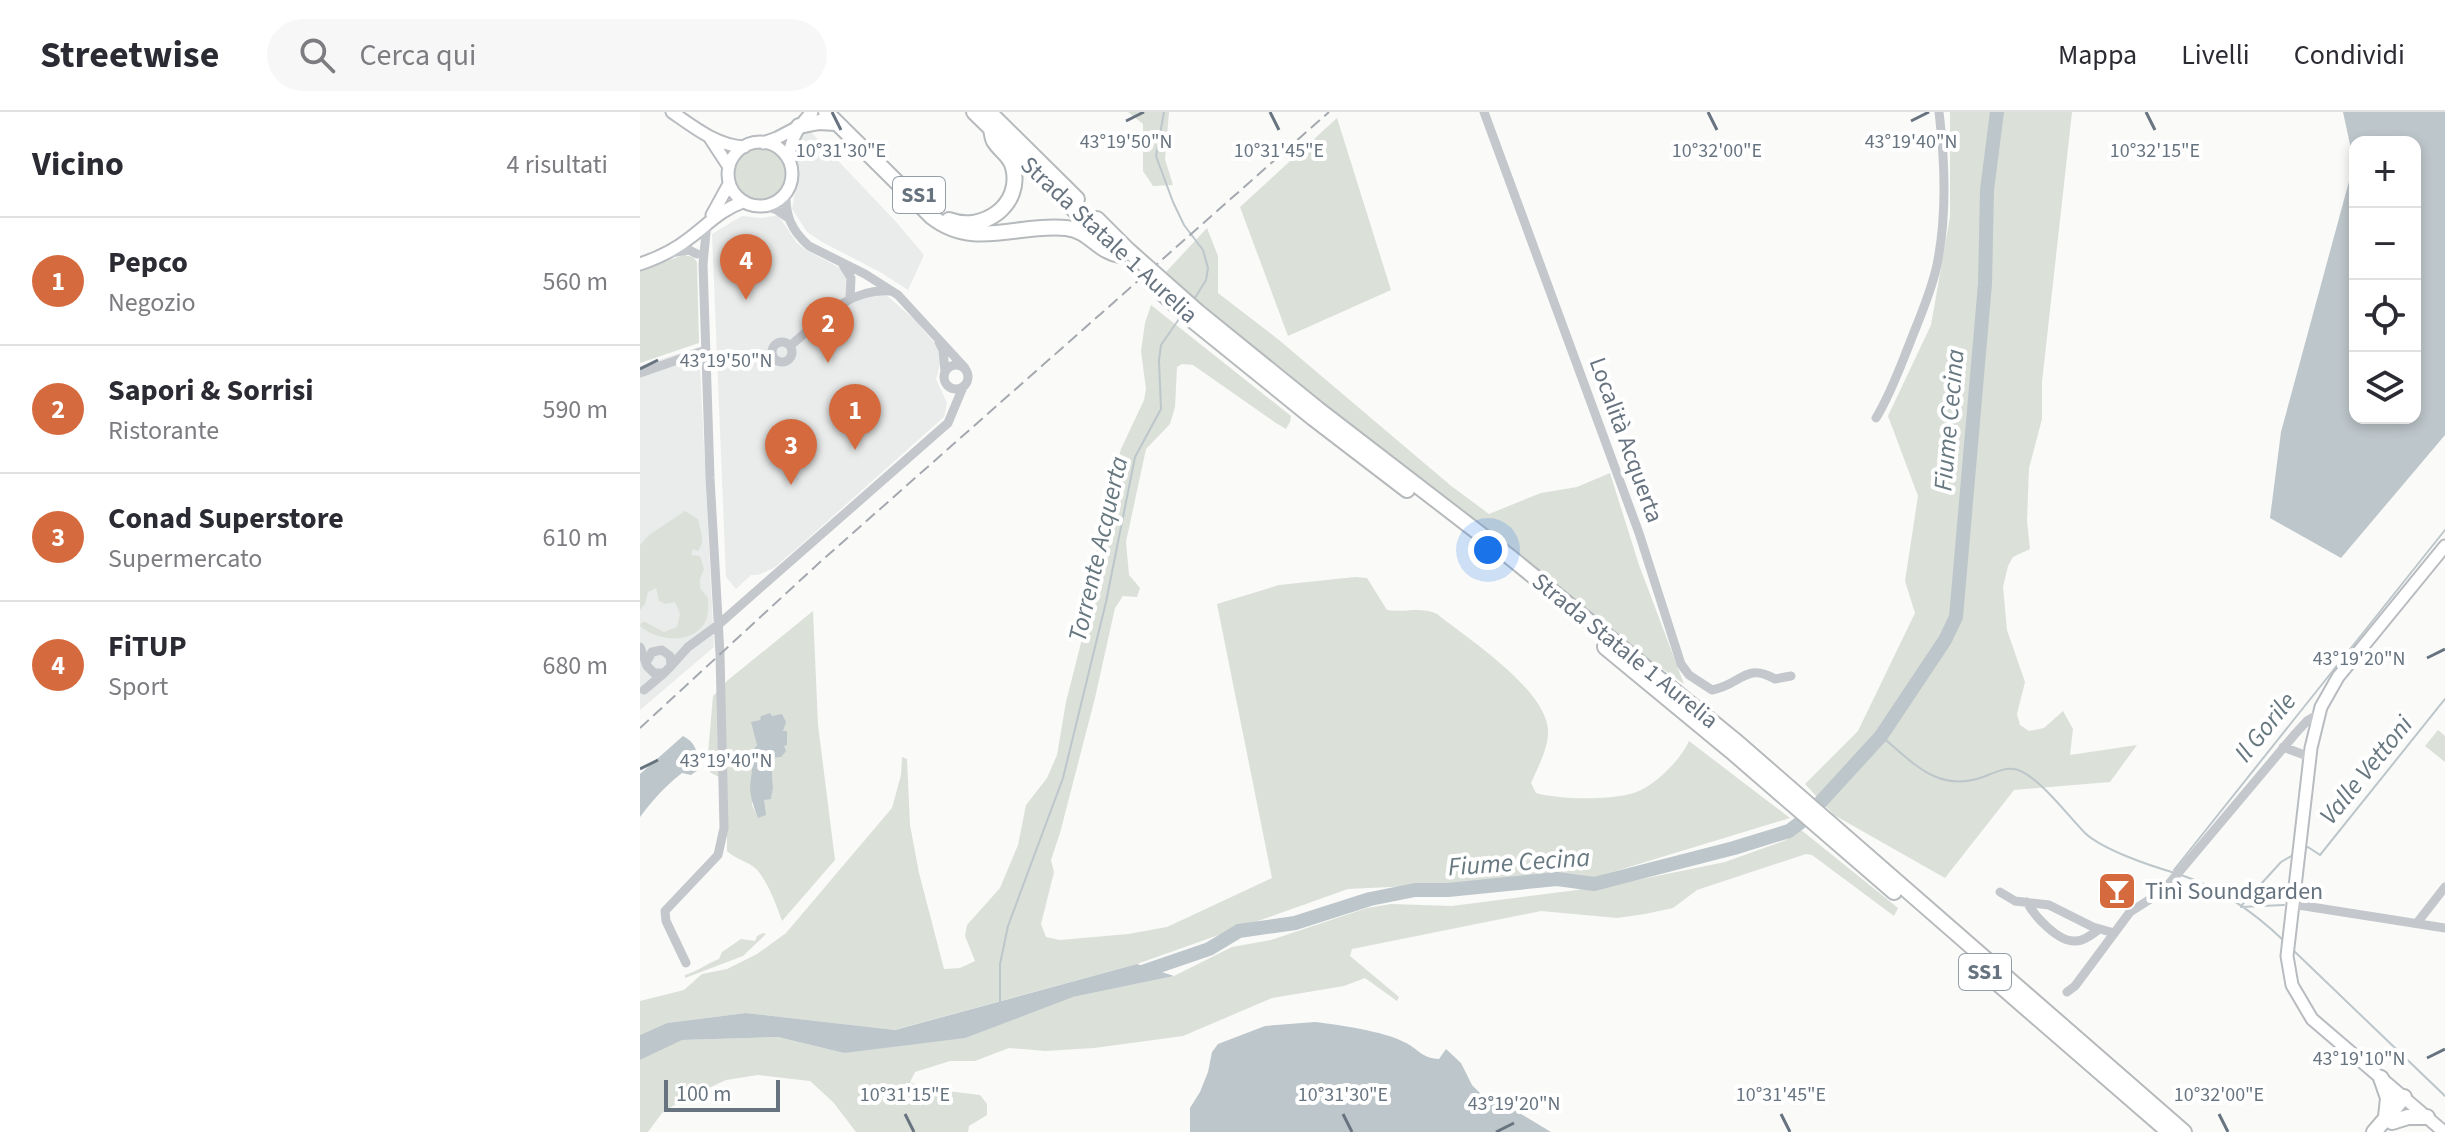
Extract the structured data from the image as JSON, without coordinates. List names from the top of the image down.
{
  "streets": {
    "highway": ["SS1", "Strada Statale 1 Aurelia"],
    "street": ["Località Acquerta"]
  },
  "crossings": [
    ["SS1", "Strada Statale 1 Aurelia"]
  ],
  "water": [
    "Fiume Cecina",
    "Torrente Acquerta",
    "Il Gorile",
    "Valle Vettoni"
  ],
  "places": {
    "bar": ["Tinì Soundgarden"]
  },
  "scale_bar": "100 m",
  "page": {
    "header": "Streetwise",
    "search": "Cerca qui",
    "nav": ["Mappa", "Livelli", "Condividi"],
    "heading": ["Vicino", "4 risultati"],
    "map_buttons": ["+", "−"],
    "list": [
      {
        "mark": "1",
        "name": "Pepco",
        "note": "Negozio",
        "value": "560 m"
      },
      {
        "mark": "2",
        "name": "Sapori & Sorrisi",
        "note": "Ristorante",
        "value": "590 m"
      },
      {
        "mark": "3",
        "name": "Conad Superstore",
        "note": "Supermercato",
        "value": "610 m"
      },
      {
        "mark": "4",
        "name": "FiTUP",
        "note": "Sport",
        "value": "680 m"
      }
    ],
    "pins": [
      "4",
      "2",
      "1",
      "3"
    ],
    "scale": "100 m"
  },
  "coordinates": [
    "43°19'50\"N",
    "43°19'40\"N",
    "10°31'30\"E",
    "10°31'45\"E",
    "10°32'00\"E",
    "10°32'15\"E",
    "43°19'20\"N",
    "43°19'10\"N",
    "10°31'15\"E"
  ]
}
